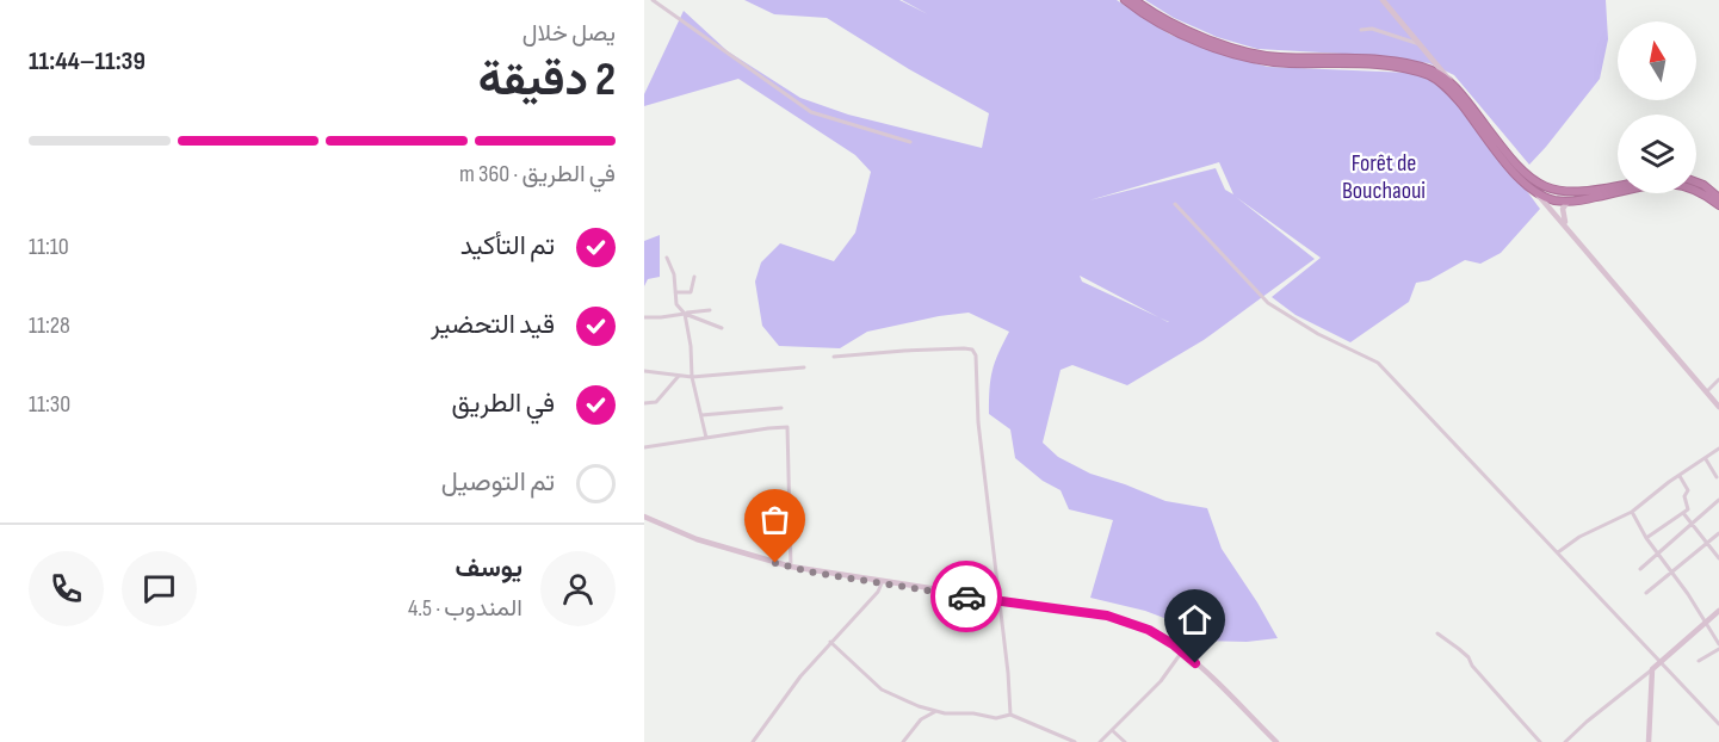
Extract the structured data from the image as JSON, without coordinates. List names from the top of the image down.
{
  "parks": ["Forêt de Bouchaoui"],
  "north": "top",
  "page": {
    "heading": ["2 دقيقة", "يصل خلال", "11:39–11:44"],
    "panel": ["يوسف", "المندوب · 4.5"],
    "bar": "في الطريق · 360 m",
    "list": [
      ["تم التأكيد", "11:10"],
      ["قيد التحضير", "11:28"],
      ["في الطريق", "11:30"],
      "تم التوصيل"
    ]
  }
}
